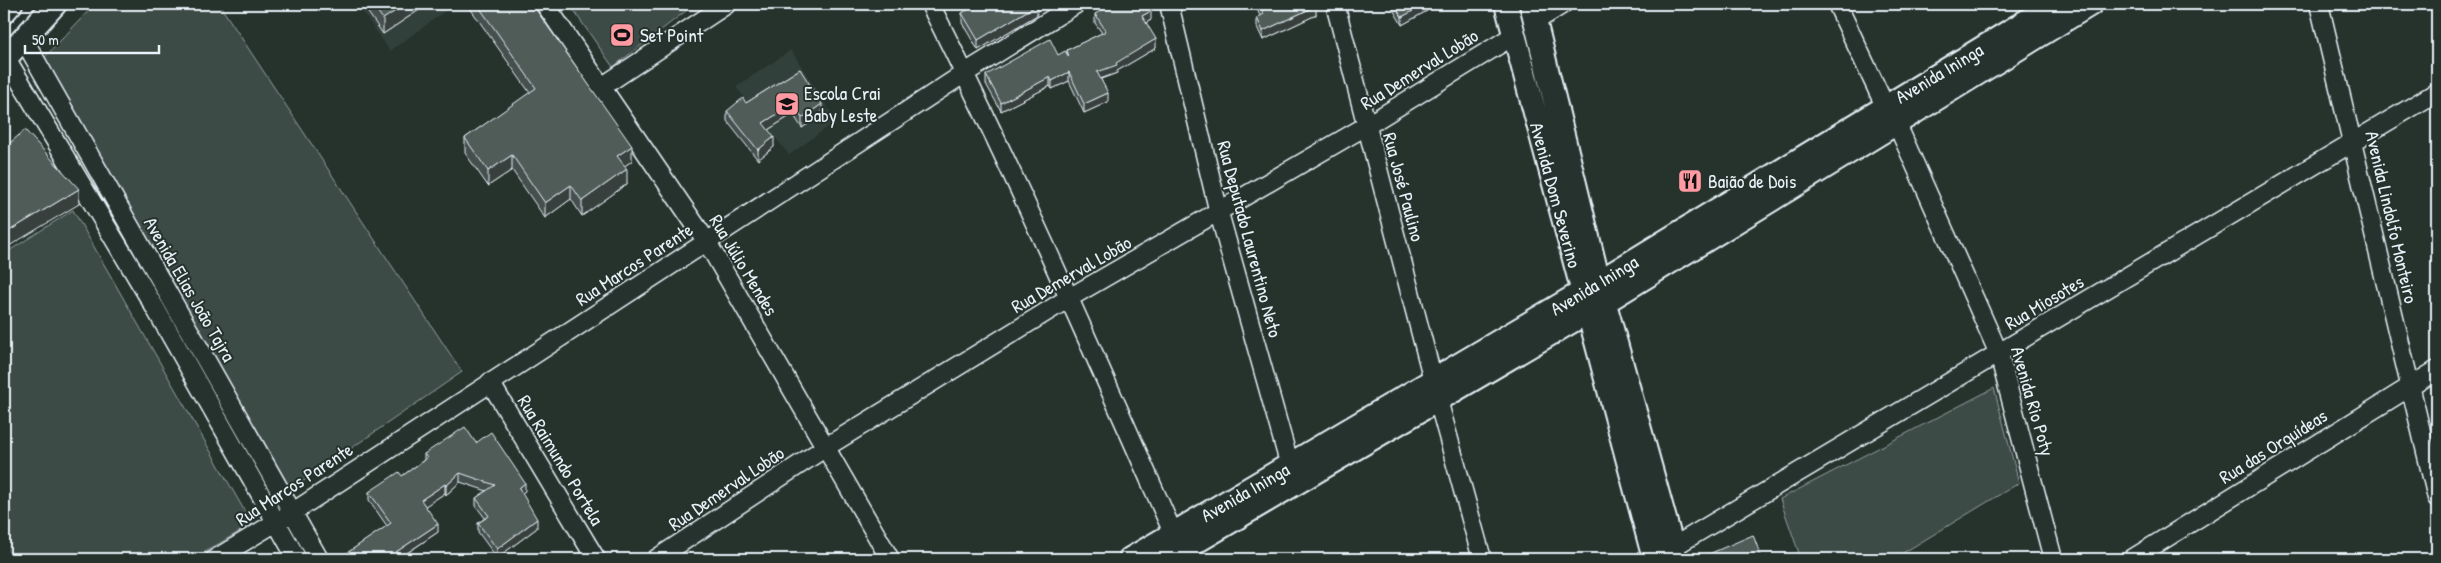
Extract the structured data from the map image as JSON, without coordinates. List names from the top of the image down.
{
  "streets": {
    "main road": ["Avenida Ininga", "Avenida Dom Severino"],
    "street": [
      "Rua Demerval Lobão",
      "Rua José Paulino",
      "Avenida Lindolfo Monteiro",
      "Rua Deputado Laurentino Neto",
      "Rua Marcos Parente",
      "Rua Júlio Mendes",
      "Avenida Elias João Tajra",
      "Rua Miosotes",
      "Avenida Rio Poty",
      "Rua das Orquídeas",
      "Rua Raimundo Portela"
    ]
  },
  "crossings": [
    ["Rua Demerval Lobão", "Rua José Paulino"],
    ["Rua Demerval Lobão", "Avenida Dom Severino"],
    ["Rua Demerval Lobão", "Rua Deputado Laurentino Neto"],
    ["Rua Demerval Lobão", "Rua Júlio Mendes"],
    ["Avenida Ininga", "Rua José Paulino"],
    ["Avenida Ininga", "Avenida Dom Severino"],
    ["Avenida Ininga", "Rua Deputado Laurentino Neto"],
    ["Avenida Ininga", "Avenida Rio Poty"],
    ["Avenida Dom Severino", "Rua Miosotes"],
    ["Avenida Lindolfo Monteiro", "Rua Miosotes"],
    ["Avenida Lindolfo Monteiro", "Rua das Orquídeas"],
    ["Rua Marcos Parente", "Rua Júlio Mendes"],
    ["Rua Marcos Parente", "Avenida Elias João Tajra"],
    ["Rua Marcos Parente", "Rua Raimundo Portela"],
    ["Rua Miosotes", "Avenida Rio Poty"]
  ],
  "places": {
    "sports": ["Set Point"],
    "school or university": ["Escola Crai Baby Leste"],
    "restaurant": ["Baião de Dois"]
  },
  "scale_bar": "50 m"
}
